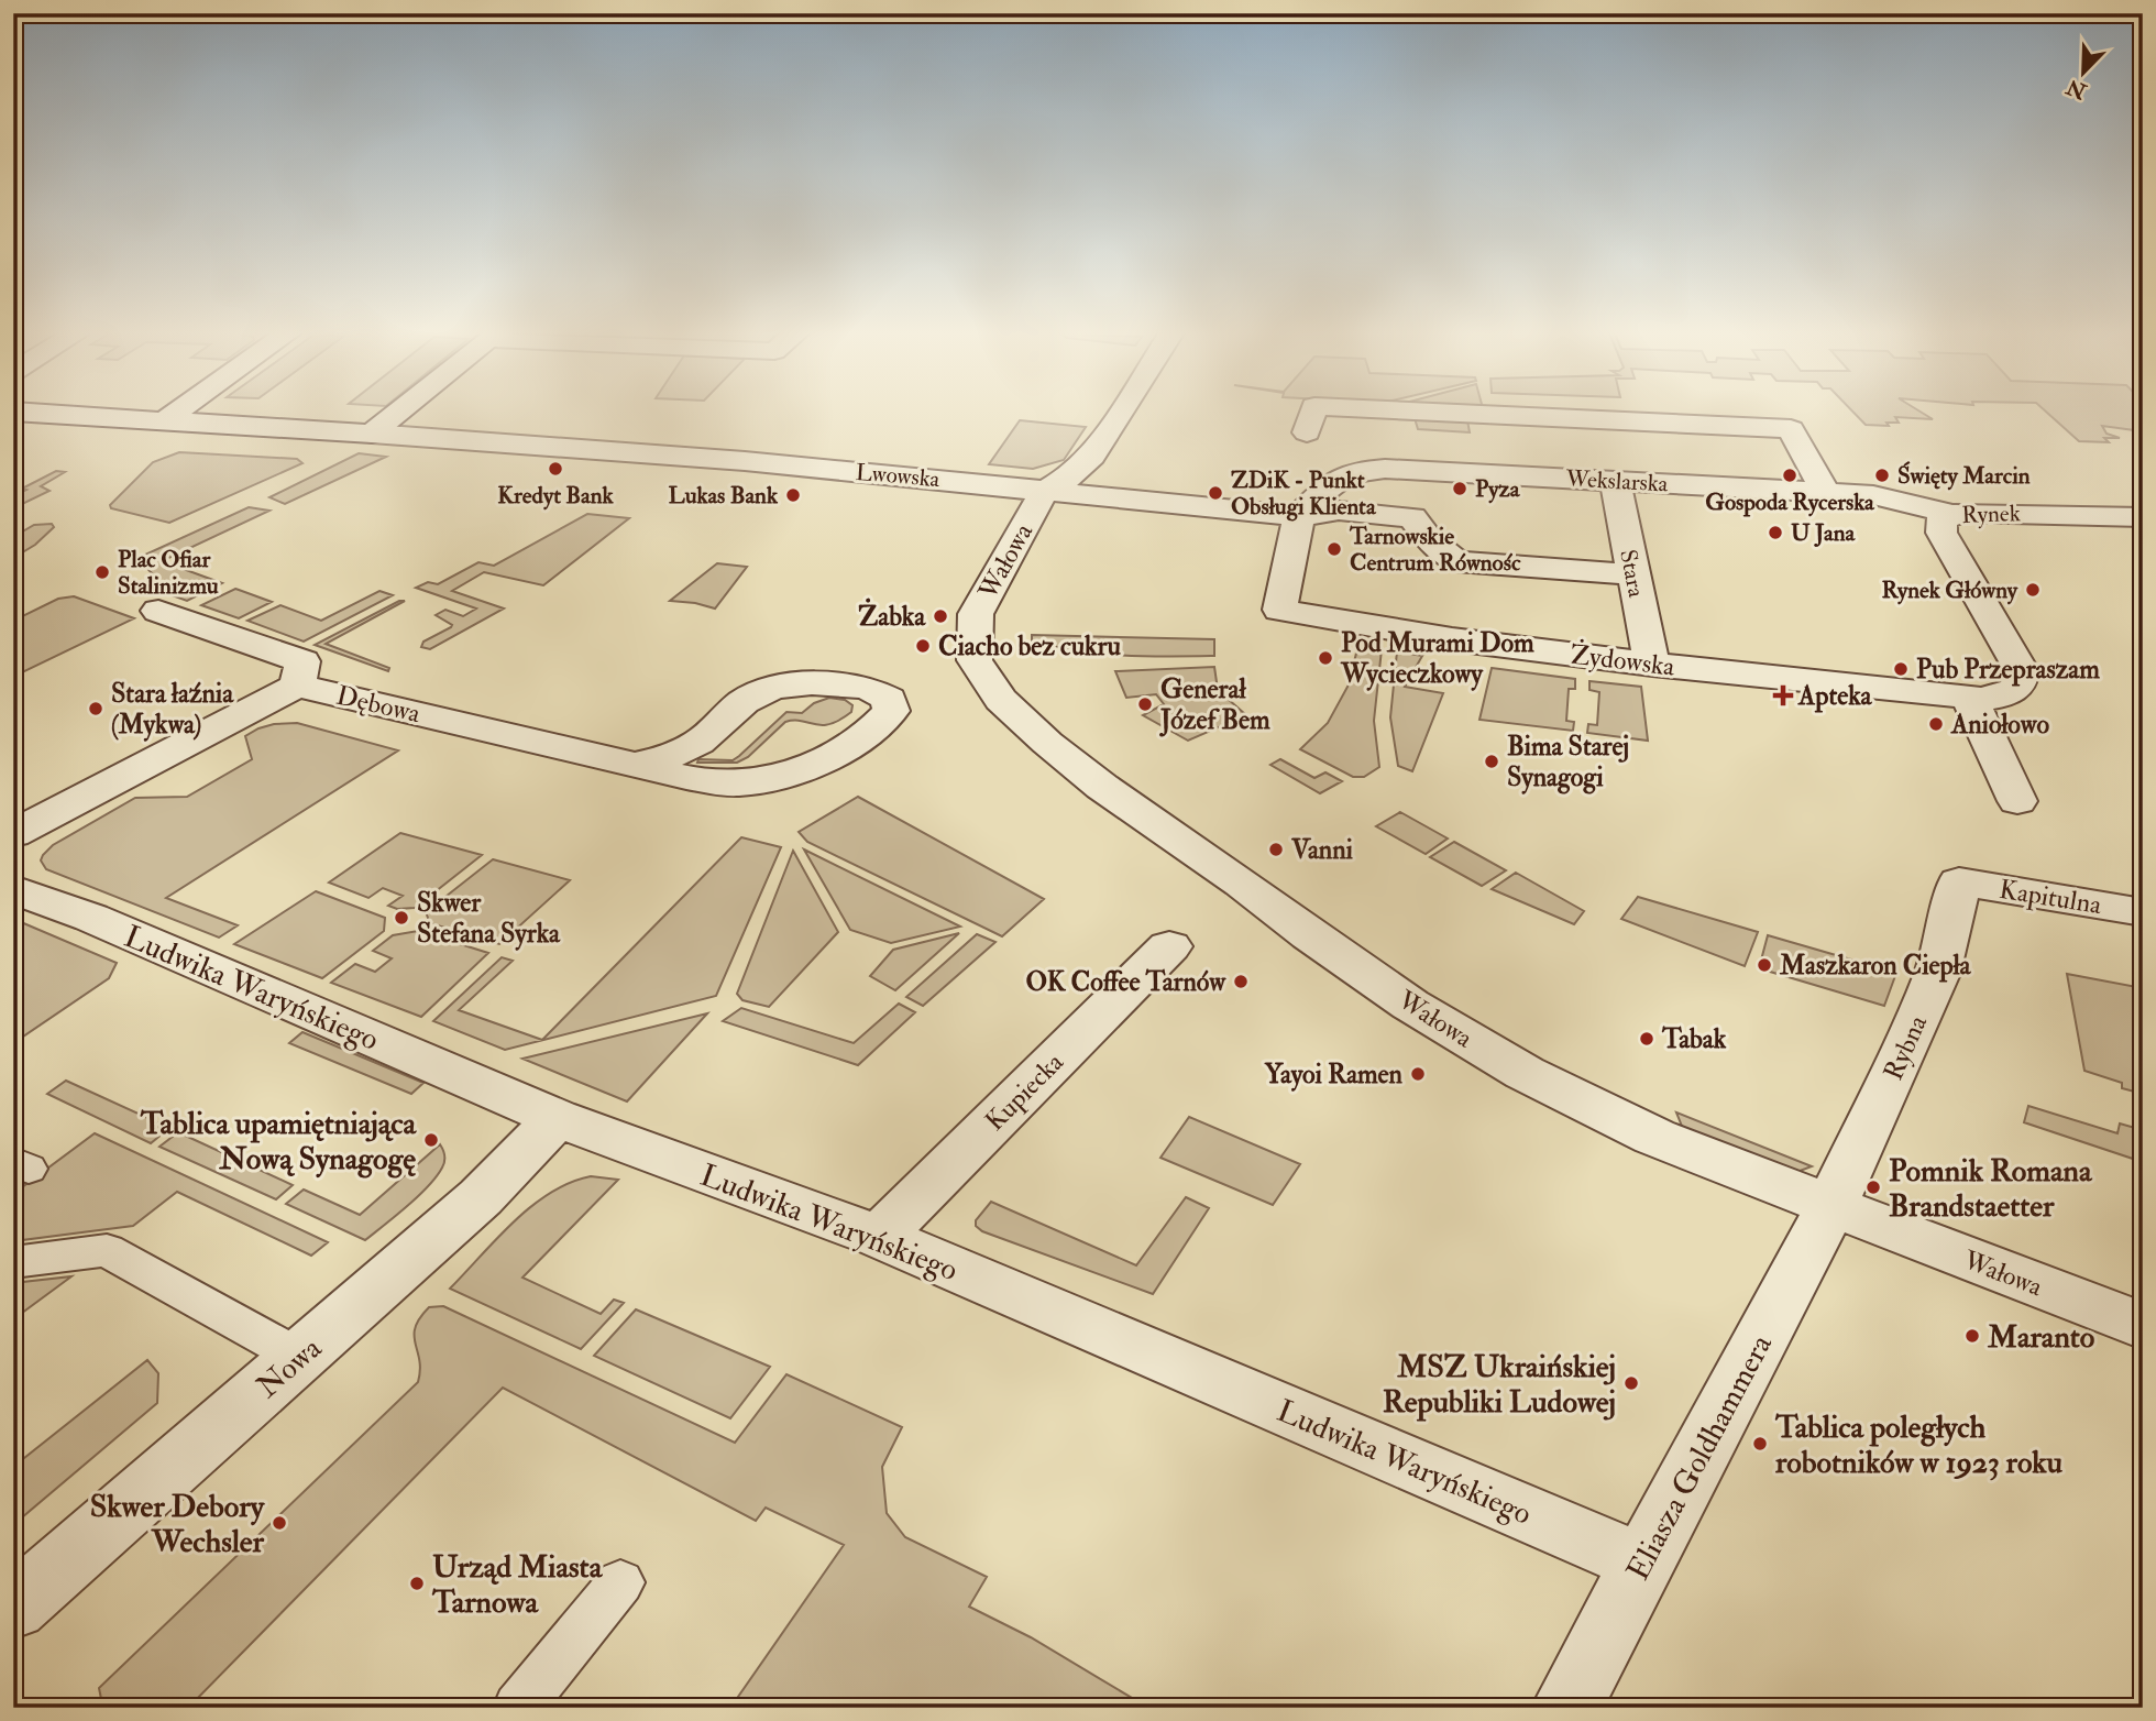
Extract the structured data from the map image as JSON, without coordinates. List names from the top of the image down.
{
  "streets": {
    "street": [
      "Lwowska",
      "Wekslarska",
      "Rynek",
      "Wałowa",
      "Stara",
      "Żydowska",
      "Dębowa",
      "Kapitulna",
      "Ludwika Waryńskiego",
      "Rybna",
      "Kupiecka",
      "Nowa",
      "Eliasza Goldhammera"
    ]
  },
  "crossings": [
    ["Lwowska", "Wekslarska"],
    ["Lwowska", "Wałowa"],
    ["Lwowska", "Stara"],
    ["Lwowska", "Żydowska"],
    ["Wekslarska", "Rynek"],
    ["Wekslarska", "Stara"],
    ["Wekslarska", "Żydowska"],
    ["Rynek", "Żydowska"],
    ["Wałowa", "Rybna"],
    ["Wałowa", "Eliasza Goldhammera"],
    ["Stara", "Żydowska"],
    ["Kapitulna", "Rybna"],
    ["Ludwika Waryńskiego", "Kupiecka"],
    ["Ludwika Waryńskiego", "Nowa"],
    ["Ludwika Waryńskiego", "Eliasza Goldhammera"],
    ["Rybna", "Eliasza Goldhammera"]
  ],
  "places": {
    "other": [
      "Kredyt Bank",
      "Gospoda Rycerska",
      "Święty Marcin",
      "Pyza",
      "ZDiK - Punkt Obsługi Klienta",
      "Lukas Bank",
      "U Jana",
      "Tarnowskie Centrum Równośc",
      "Plac Ofiar Stalinizmu",
      "Rynek Główny",
      "Żabka",
      "Ciacho bez cukru",
      "Pod Murami Dom Wycieczkowy",
      "Pub Przepraszam",
      "Generał Józef Bem",
      "Stara łaźnia (Mykwa)",
      "Aniołowo",
      "Bima Starej Synagogi",
      "Vanni",
      "Skwer Stefana Syrka",
      "Maszkaron Ciepła",
      "OK Coffee Tarnów",
      "Tabak",
      "Yayoi Ramen",
      "Tablica upamiętniająca Nową Synagogę",
      "Pomnik Romana Brandstaetter",
      "Maranto",
      "MSZ Ukraińskiej Republiki Ludowej",
      "Tablica poległych robotników w 1923 roku",
      "Skwer Debory Wechsler",
      "Urząd Miasta Tarnowa"
    ],
    "health": ["Apteka"]
  },
  "north": "bottom left"
}
